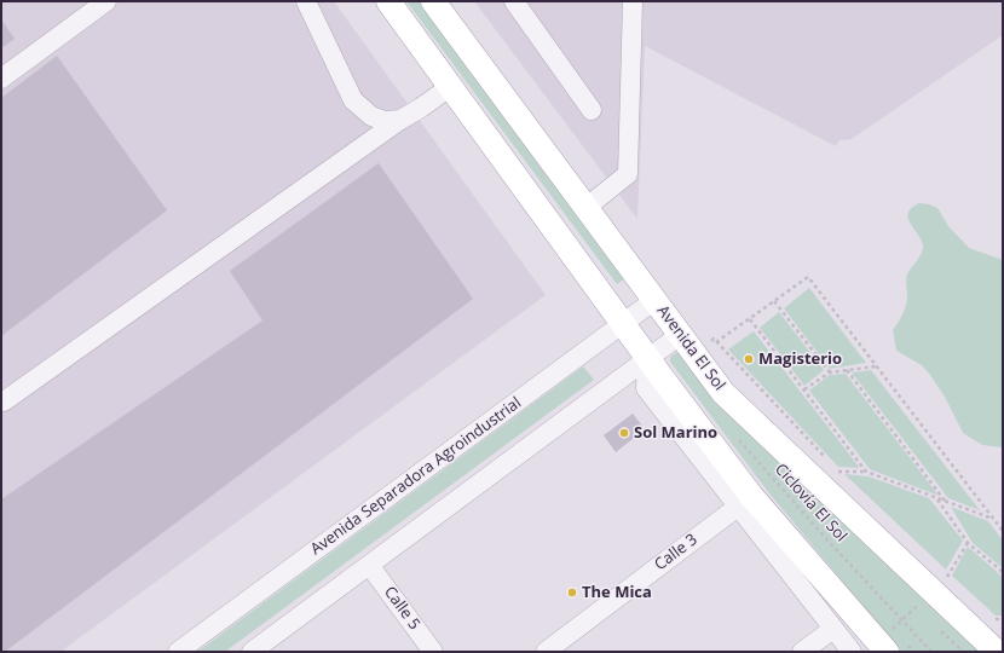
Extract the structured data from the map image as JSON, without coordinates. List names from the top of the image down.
{
  "streets": {
    "main road": ["Avenida El Sol"],
    "street": ["Avenida Separadora Agroindustrial", "Calle 3", "Calle 5"],
    "path": ["Ciclovía El Sol"]
  },
  "crossings": [
    ["Avenida El Sol", "Avenida Separadora Agroindustrial"]
  ],
  "places": ["Magisterio", "Sol Marino", "The Mica"]
}
